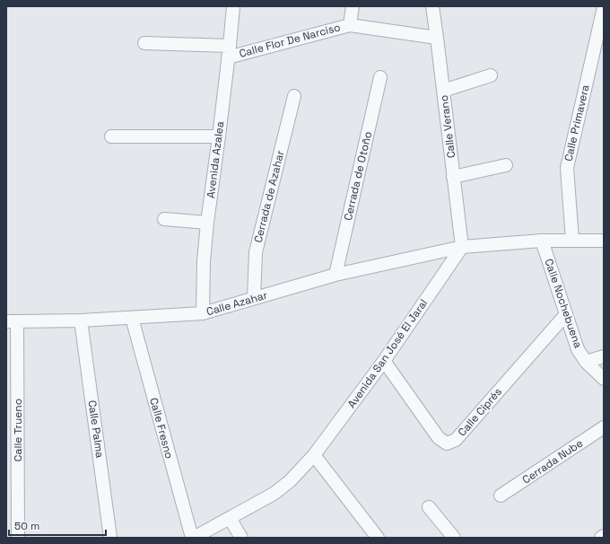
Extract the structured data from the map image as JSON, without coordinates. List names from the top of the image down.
{
  "streets": {
    "street": [
      "Calle Flor De Narciso",
      "Calle Primavera",
      "Calle Verano",
      "Avenida Azalea",
      "Cerrada de Otoño",
      "Cerrada de Azahar",
      "Calle Azahar",
      "Calle Nochebuena",
      "Avenida San José El Jaral",
      "Calle Ciprés",
      "Calle Fresno",
      "Calle Palma",
      "Calle Trueno",
      "Cerrada Nube"
    ]
  },
  "crossings": [
    ["Calle Flor De Narciso", "Calle Verano"],
    ["Calle Flor De Narciso", "Avenida Azalea"],
    ["Calle Verano", "Calle Azahar"],
    ["Calle Verano", "Avenida San José El Jaral"],
    ["Avenida Azalea", "Calle Azahar"],
    ["Cerrada de Otoño", "Calle Azahar"],
    ["Cerrada de Azahar", "Calle Azahar"],
    ["Calle Azahar", "Avenida San José El Jaral"],
    ["Calle Azahar", "Calle Fresno"],
    ["Calle Azahar", "Calle Palma"],
    ["Calle Azahar", "Calle Trueno"],
    ["Calle Nochebuena", "Calle Ciprés"],
    ["Avenida San José El Jaral", "Calle Ciprés"],
    ["Avenida San José El Jaral", "Calle Fresno"]
  ],
  "scale_bar": "50 m"
}
